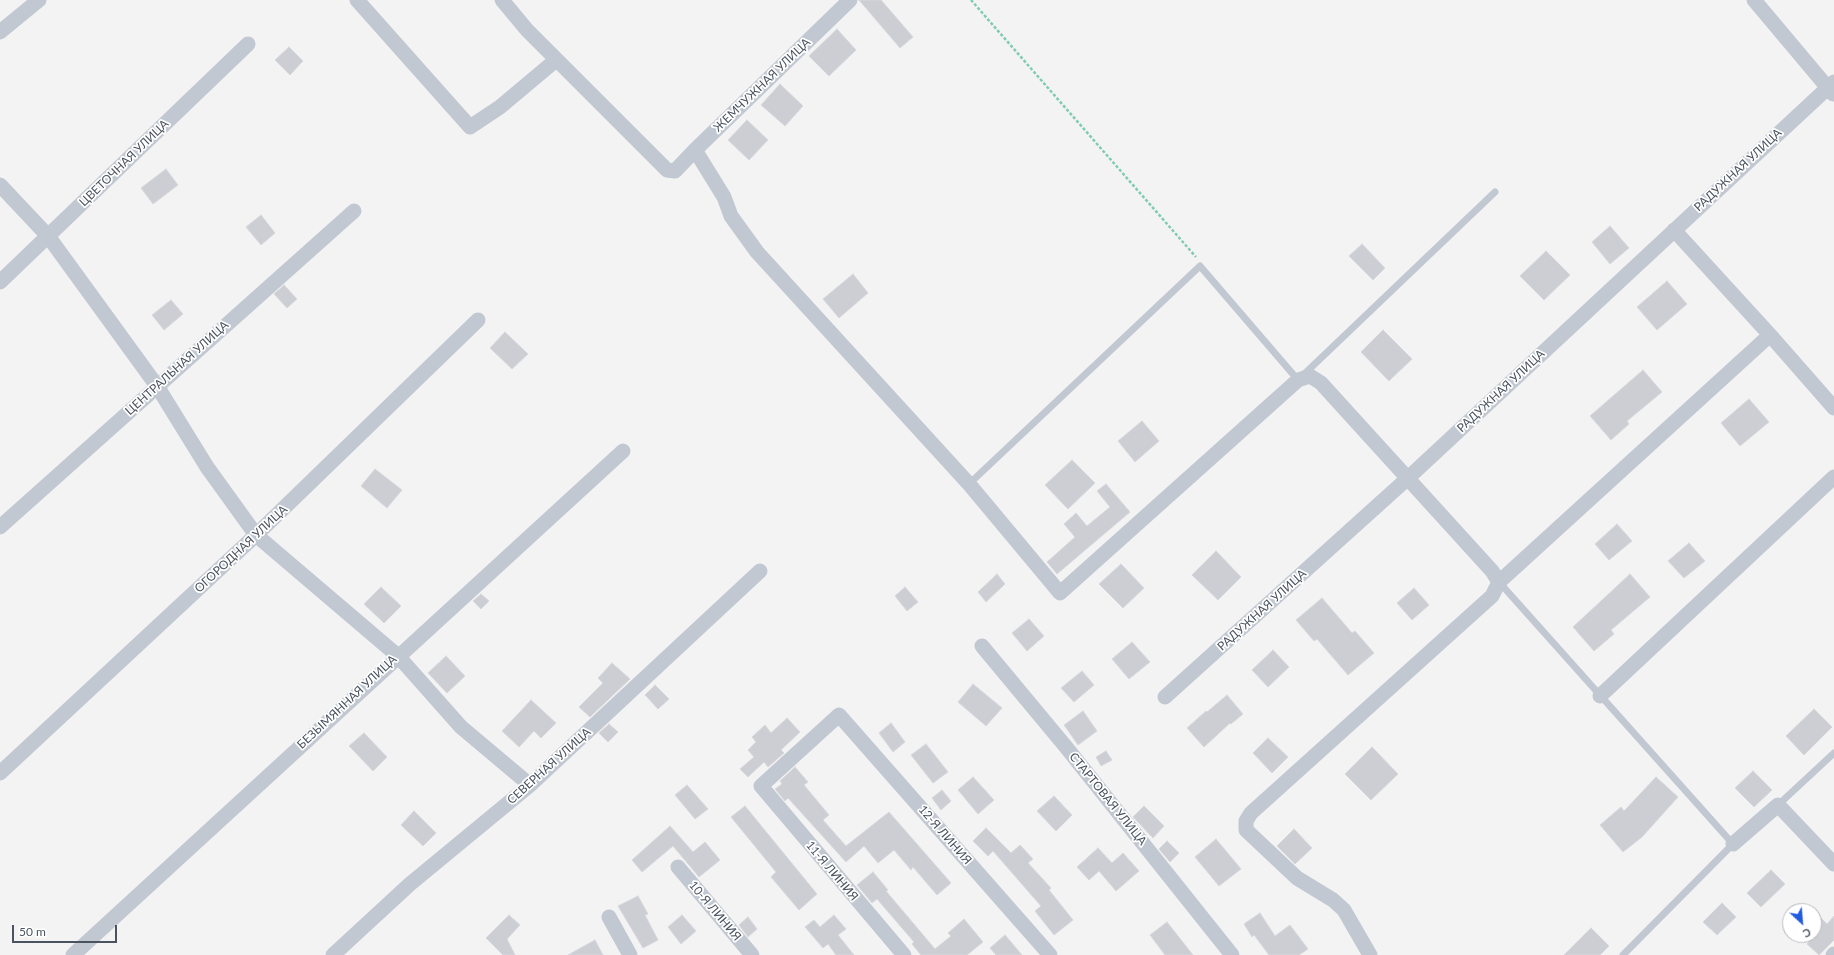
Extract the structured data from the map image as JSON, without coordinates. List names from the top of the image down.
{
  "streets": {
    "street": [
      "ЖЕМЧУЖНАЯ УЛИЦА",
      "ЦВЕТОЧНАЯ УЛИЦА",
      "РАДУЖНАЯ УЛИЦА",
      "ЦЕНТРАЛЬНАЯ УЛИЦА",
      "ОГОРОДНАЯ УЛИЦА",
      "БЕЗЫМЯННАЯ УЛИЦА",
      "СЕВЕРНАЯ УЛИЦА",
      "СТАРТОВАЯ УЛИЦА",
      "12-Я ЛИНИЯ",
      "11-Я ЛИНИЯ",
      "10-Я ЛИНИЯ"
    ]
  },
  "crossings": [
    ["12-Я ЛИНИЯ", "11-Я ЛИНИЯ"]
  ],
  "scale_bar": "50 m",
  "north": "bottom right"
}
